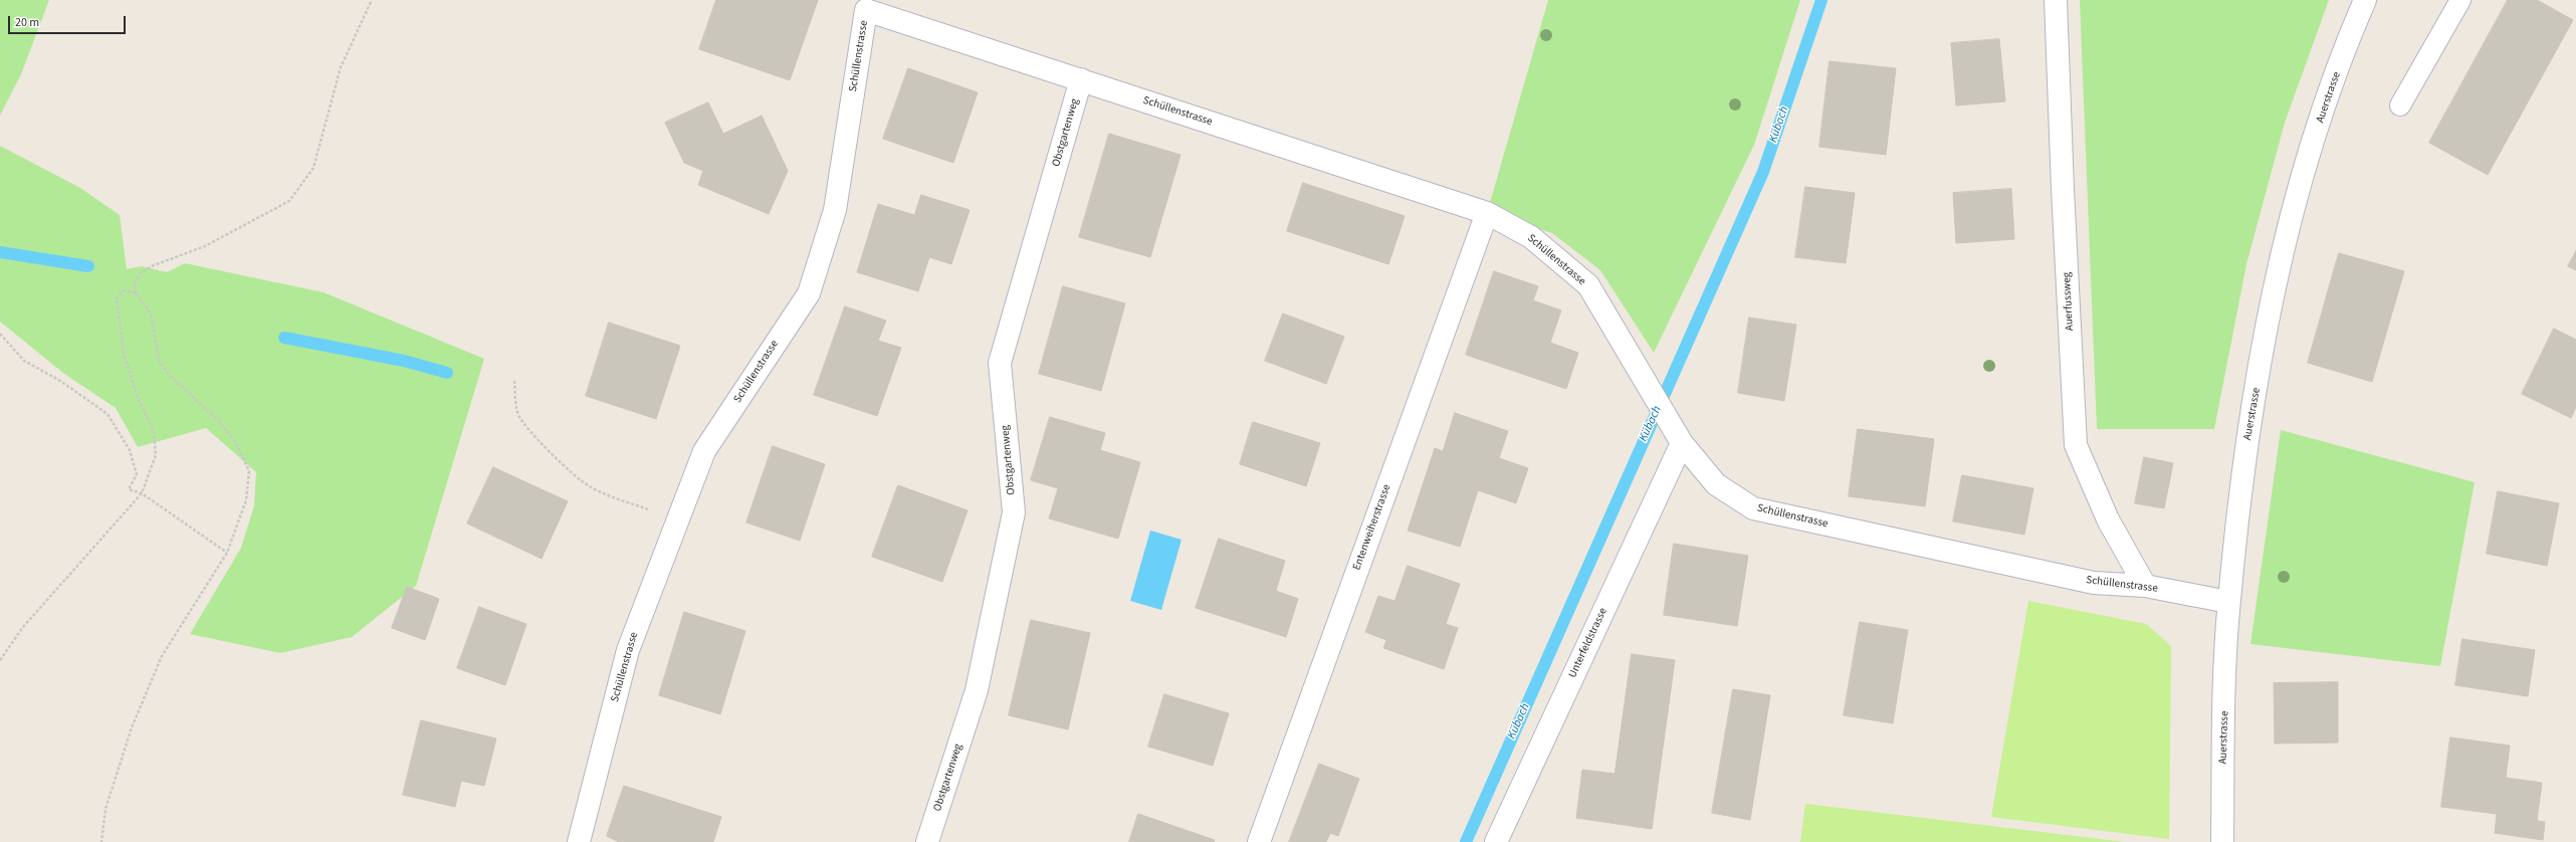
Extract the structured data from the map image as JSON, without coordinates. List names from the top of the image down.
{
  "streets": {
    "street": [
      "Schüllenstrasse",
      "Auerstrasse",
      "Obstgartenweg",
      "Auerfussweg",
      "Entenweiherstrasse",
      "Unterfeldstrasse"
    ]
  },
  "crossings": [
    ["Schüllenstrasse", "Auerstrasse"],
    ["Schüllenstrasse", "Obstgartenweg"],
    ["Schüllenstrasse", "Auerfussweg"],
    ["Schüllenstrasse", "Entenweiherstrasse"],
    ["Schüllenstrasse", "Unterfeldstrasse"]
  ],
  "water": ["Kübach"],
  "scale_bar": "20 m"
}
